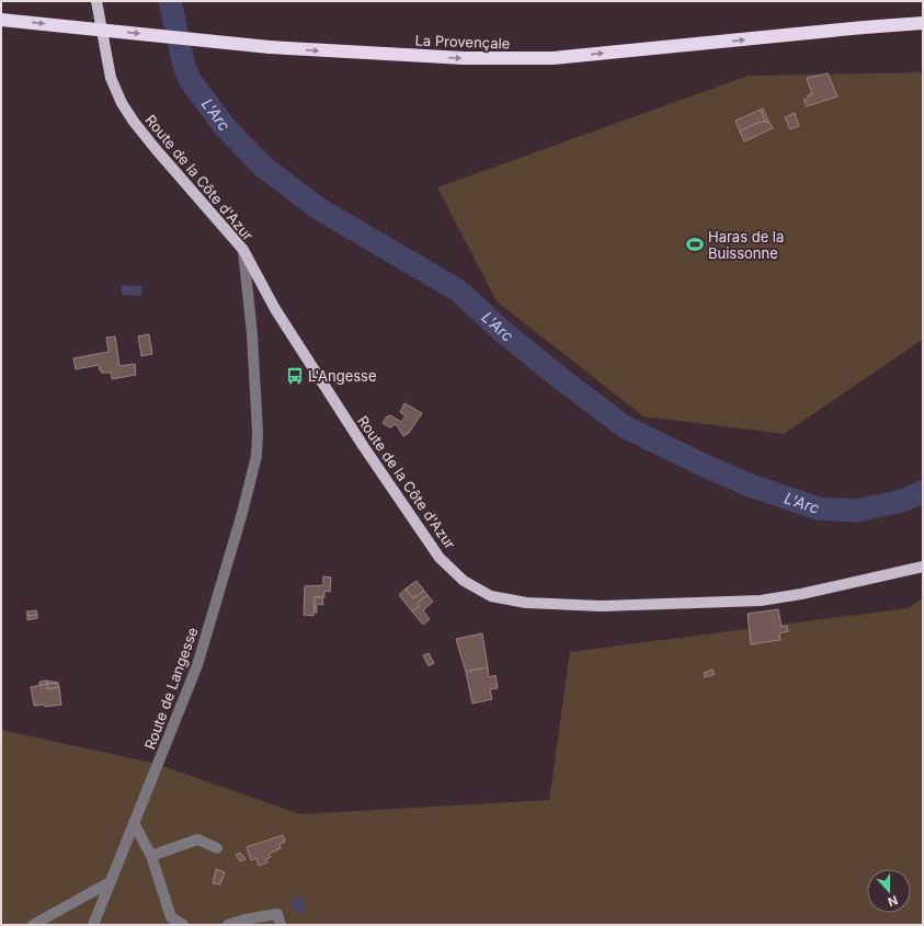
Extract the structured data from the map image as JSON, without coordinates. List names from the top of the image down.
{
  "streets": {
    "highway": ["La Provençale"],
    "main road": ["Route de la Côte d'Azur"],
    "street": ["Route de Langesse"]
  },
  "crossings": [
    ["Route de la Côte d'Azur", "Route de Langesse"]
  ],
  "one_way": ["La Provençale"],
  "water": ["L'Arc"],
  "places": {
    "sports": ["Haras de la Buissonne"],
    "bus stop": ["L'Angesse"]
  },
  "north": "bottom"
}
